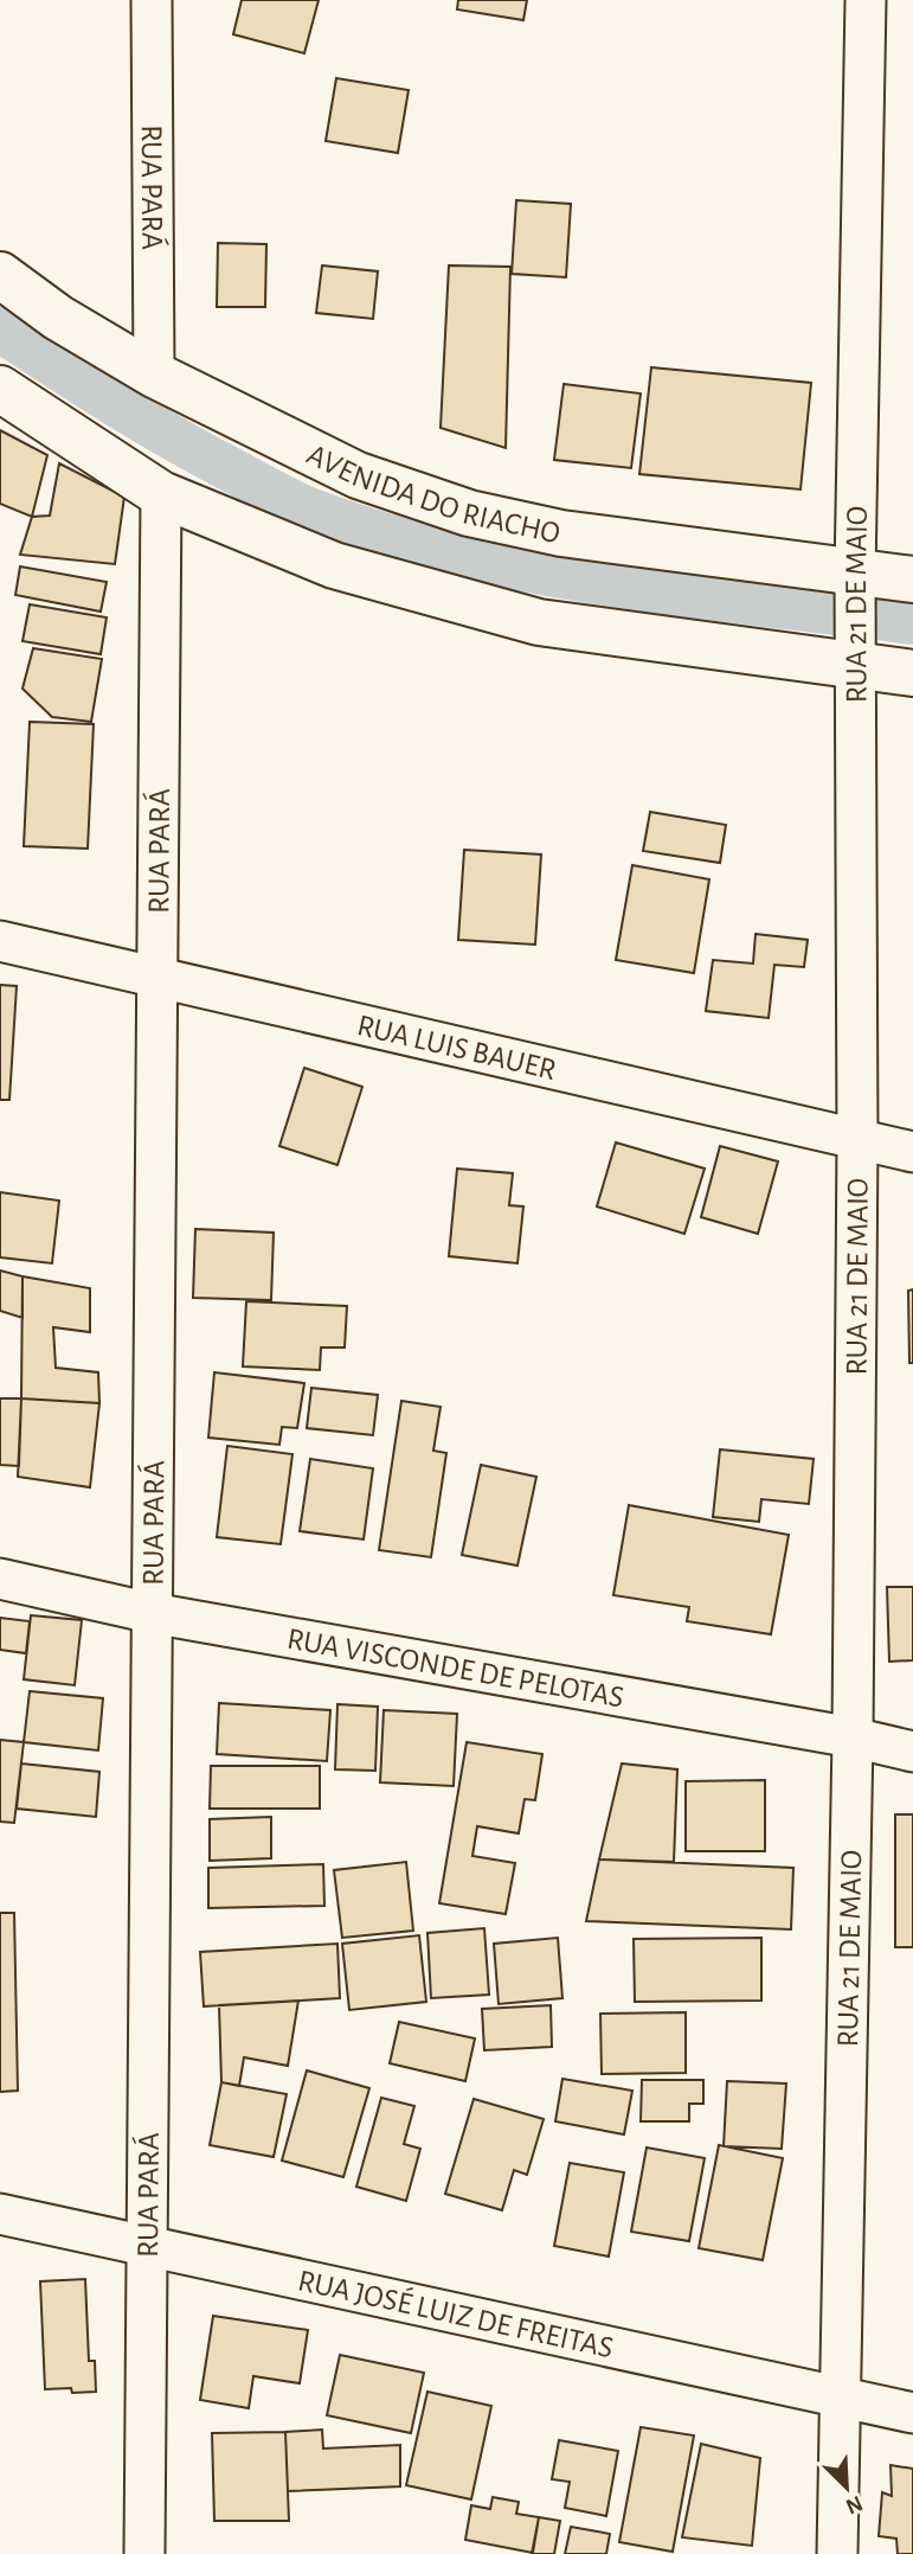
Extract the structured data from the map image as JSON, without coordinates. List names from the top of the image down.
{
  "streets": {
    "main road": ["AVENIDA DO RIACHO"],
    "street": [
      "RUA PARÁ",
      "RUA 21 DE MAIO",
      "RUA LUIS BAUER",
      "RUA VISCONDE DE PELOTAS",
      "RUA JOSÉ LUIZ DE FREITAS"
    ]
  },
  "crossings": [
    ["RUA PARÁ", "AVENIDA DO RIACHO"],
    ["RUA PARÁ", "RUA LUIS BAUER"],
    ["RUA PARÁ", "RUA VISCONDE DE PELOTAS"],
    ["RUA PARÁ", "RUA JOSÉ LUIZ DE FREITAS"],
    ["AVENIDA DO RIACHO", "RUA 21 DE MAIO"],
    ["RUA 21 DE MAIO", "RUA LUIS BAUER"],
    ["RUA 21 DE MAIO", "RUA VISCONDE DE PELOTAS"],
    ["RUA 21 DE MAIO", "RUA JOSÉ LUIZ DE FREITAS"]
  ],
  "north": "bottom right"
}
